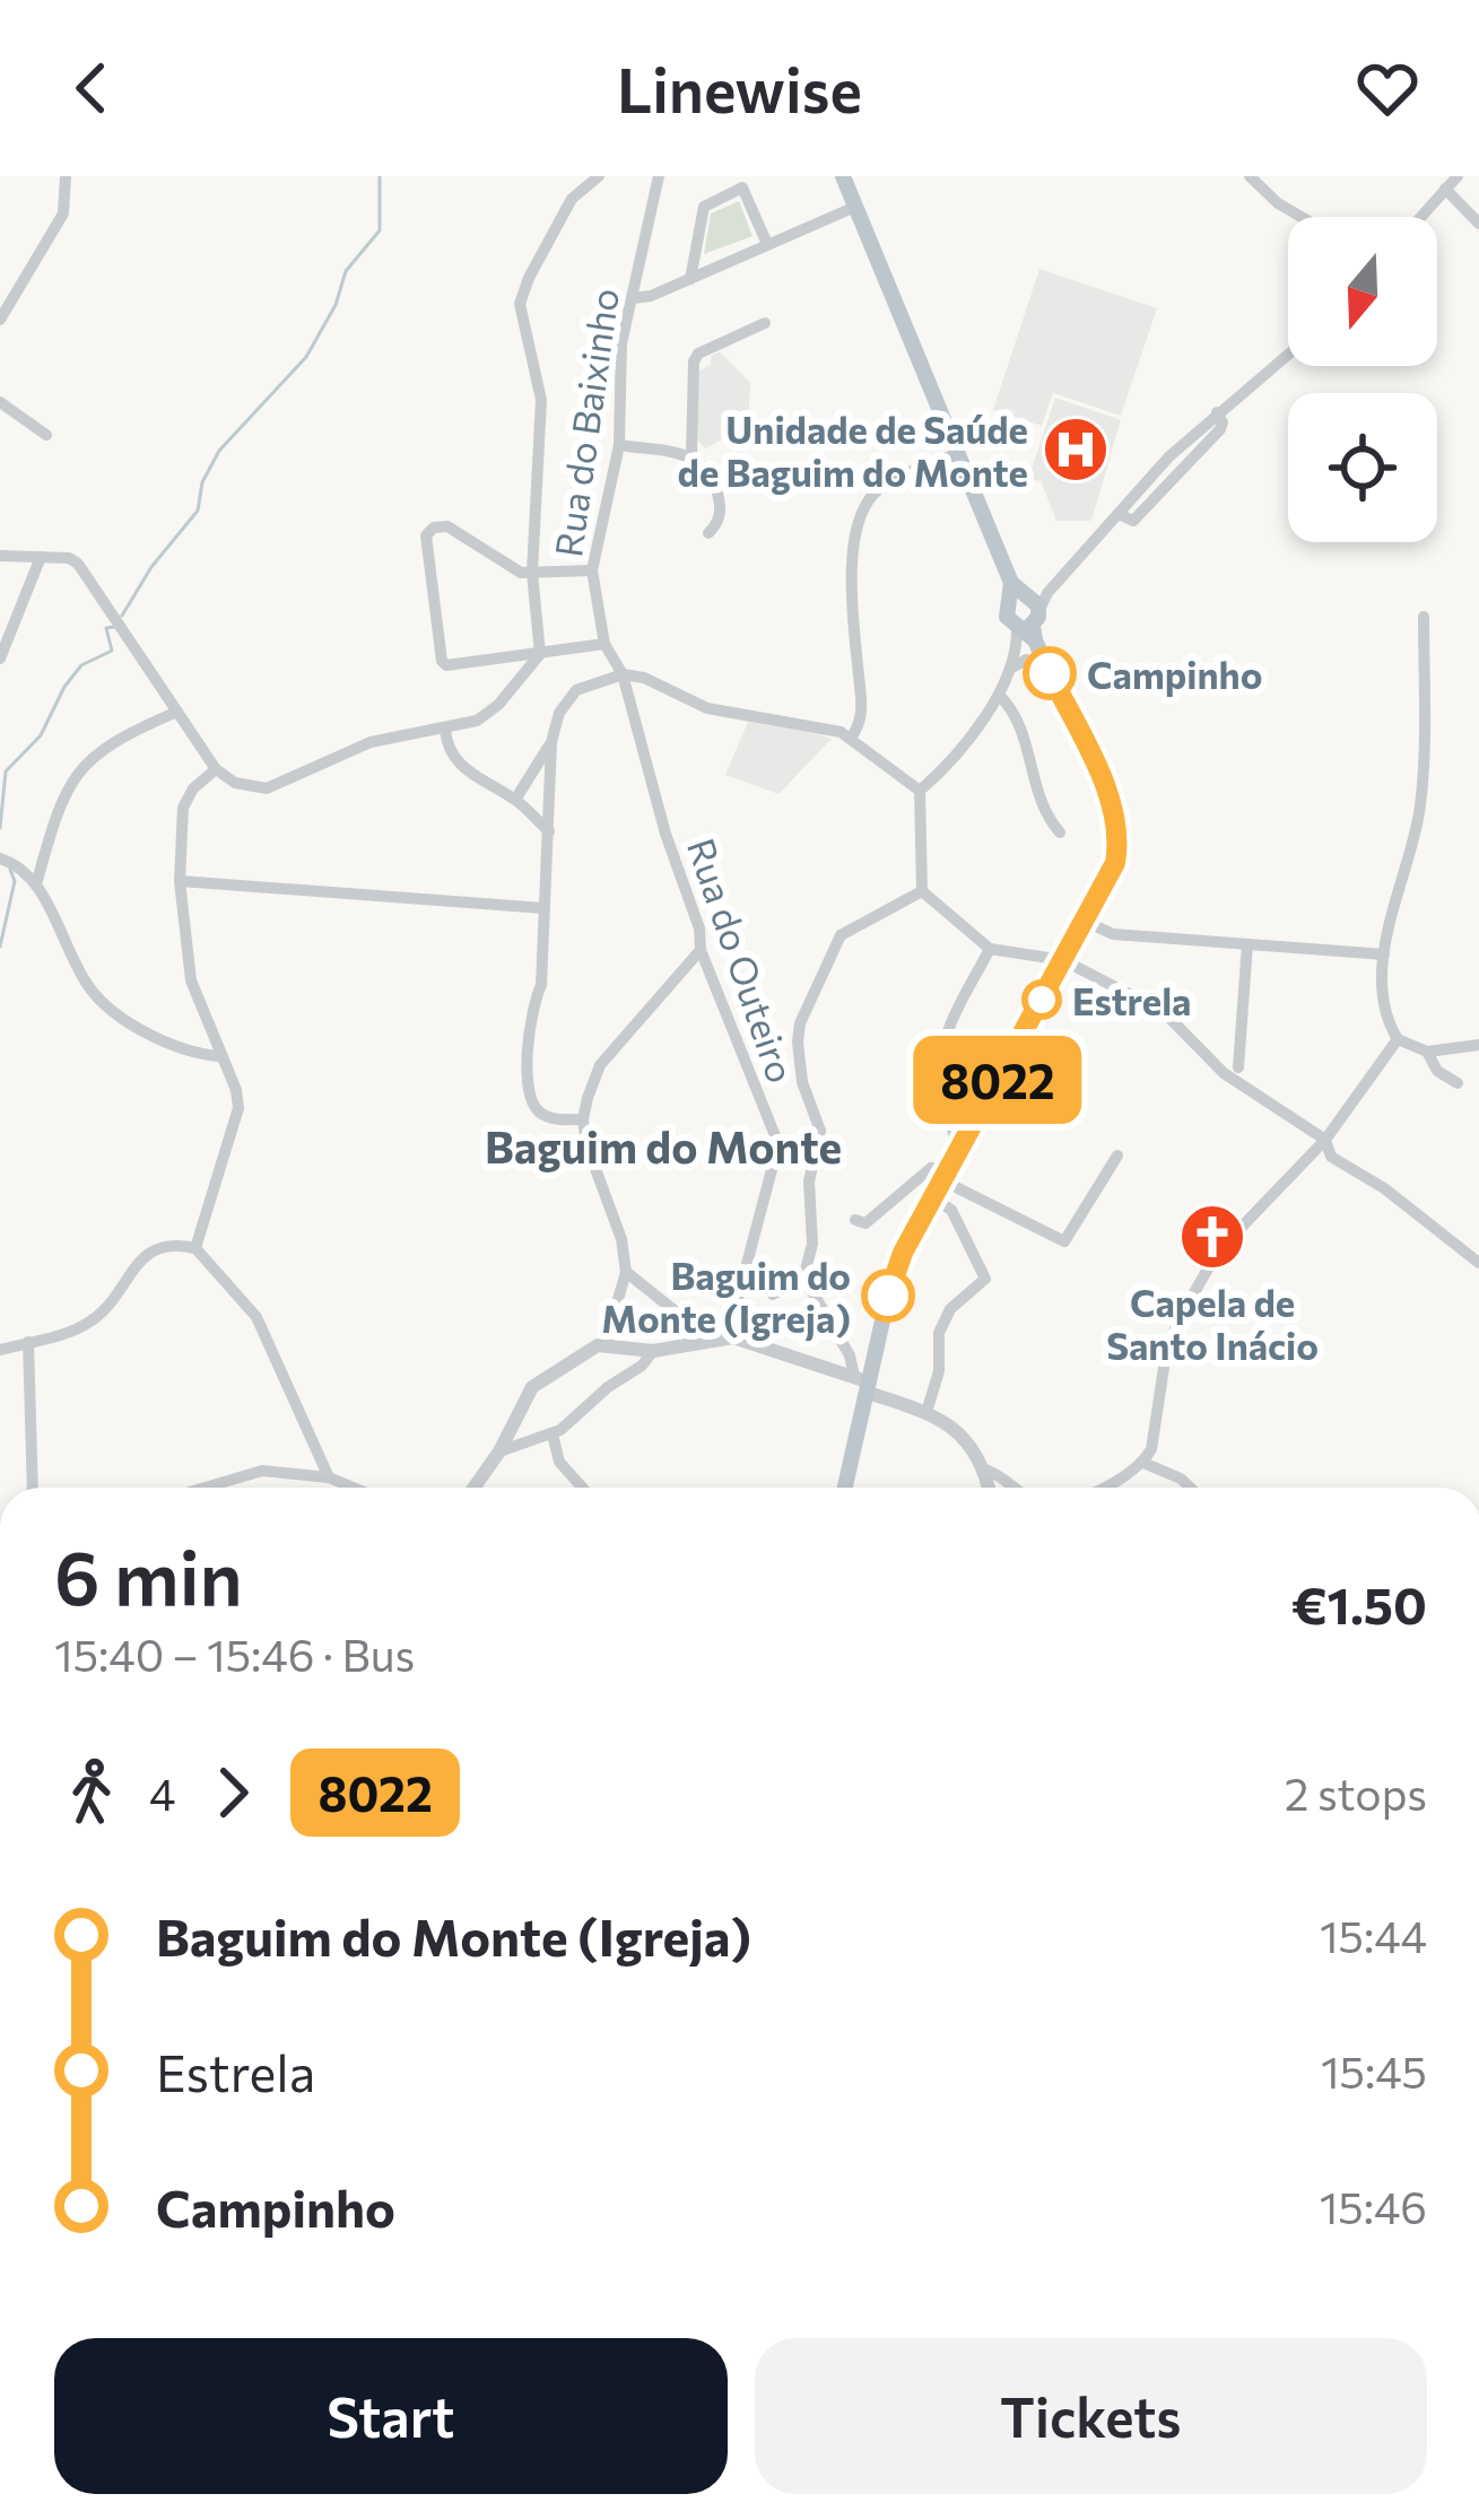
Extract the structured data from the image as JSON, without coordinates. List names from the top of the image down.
{
  "streets": {
    "street": ["Rua do Baixinho", "Rua do Outeiro"]
  },
  "crossings": [
    ["Rua do Baixinho", "Rua do Outeiro"]
  ],
  "districts": ["Baguim do Monte"],
  "places": {
    "hospital": ["Unidade de Saúde de Baguim do Monte"],
    "other": ["Campinho", "Estrela", "Baguim do Monte (Igreja)"],
    "church": ["Capela de Santo Inácio"]
  },
  "lines": ["bus line 8022"],
  "north": "bottom",
  "page": {
    "header": "Linewise",
    "on_map": "8022",
    "heading": ["6 min", "15:40 – 15:46 · Bus", "€1.50"],
    "legs": ["4", "8022", "2 stops"],
    "list": [
      {
        "name": "Baguim do Monte (Igreja)",
        "value": "15:44"
      },
      {
        "name": "Estrela",
        "value": "15:45"
      },
      {
        "name": "Campinho",
        "value": "15:46"
      }
    ],
    "buttons": ["Start", "Tickets"]
  }
}
